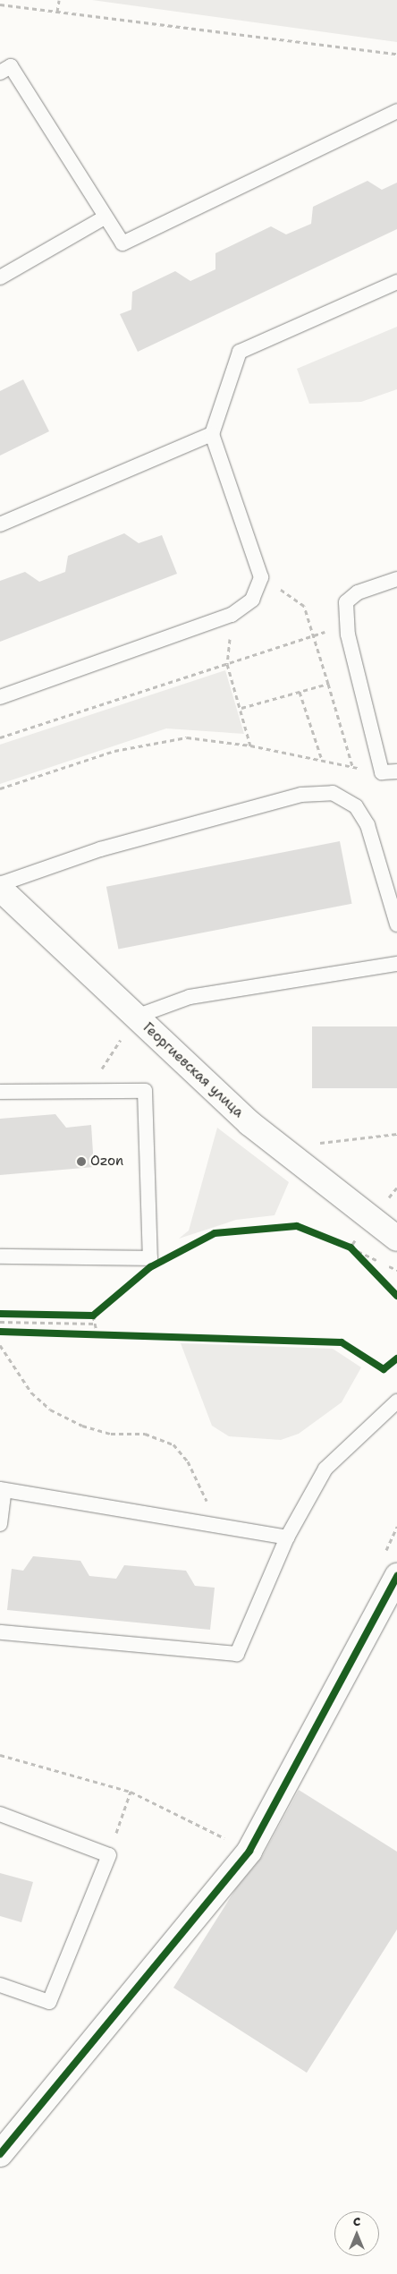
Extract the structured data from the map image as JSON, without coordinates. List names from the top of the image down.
{
  "streets": {
    "street": ["Георгиевская улица"]
  },
  "places": ["Ozon"],
  "north": "top"
}
